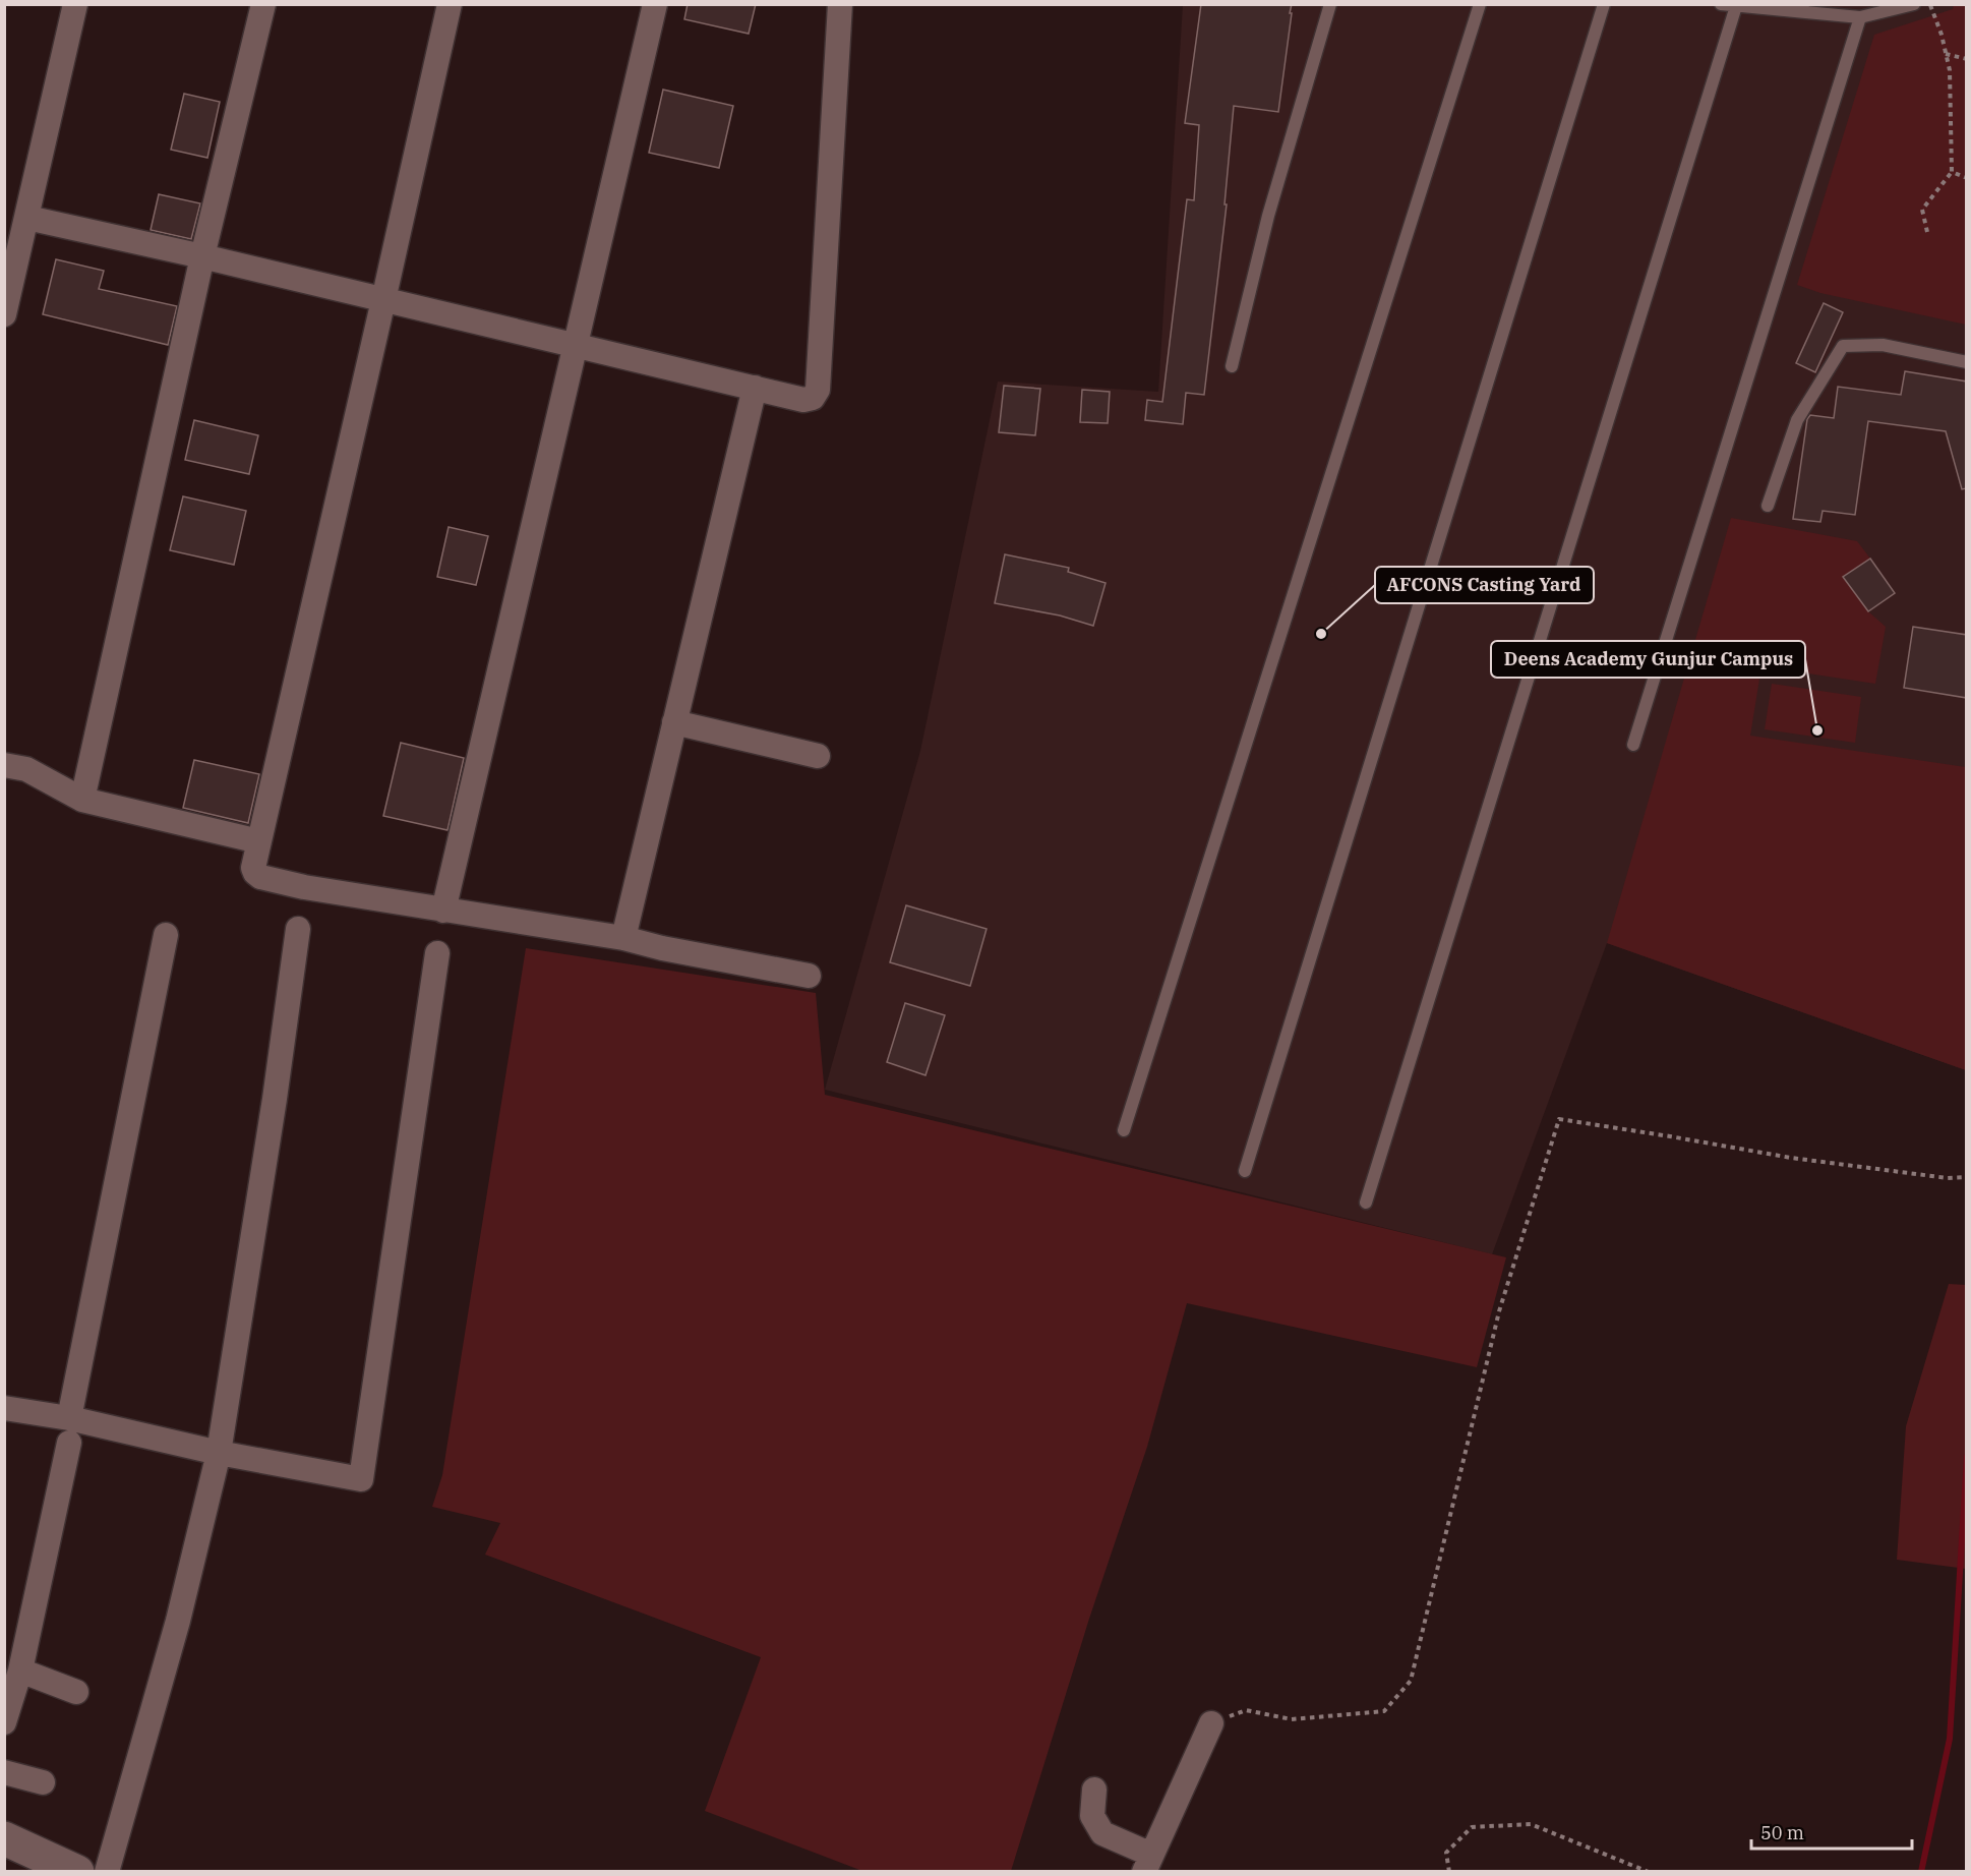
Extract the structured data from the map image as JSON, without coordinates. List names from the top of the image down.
{
  "places": ["AFCONS Casting Yard", "Deens Academy Gunjur Campus"],
  "scale_bar": "50 m"
}
